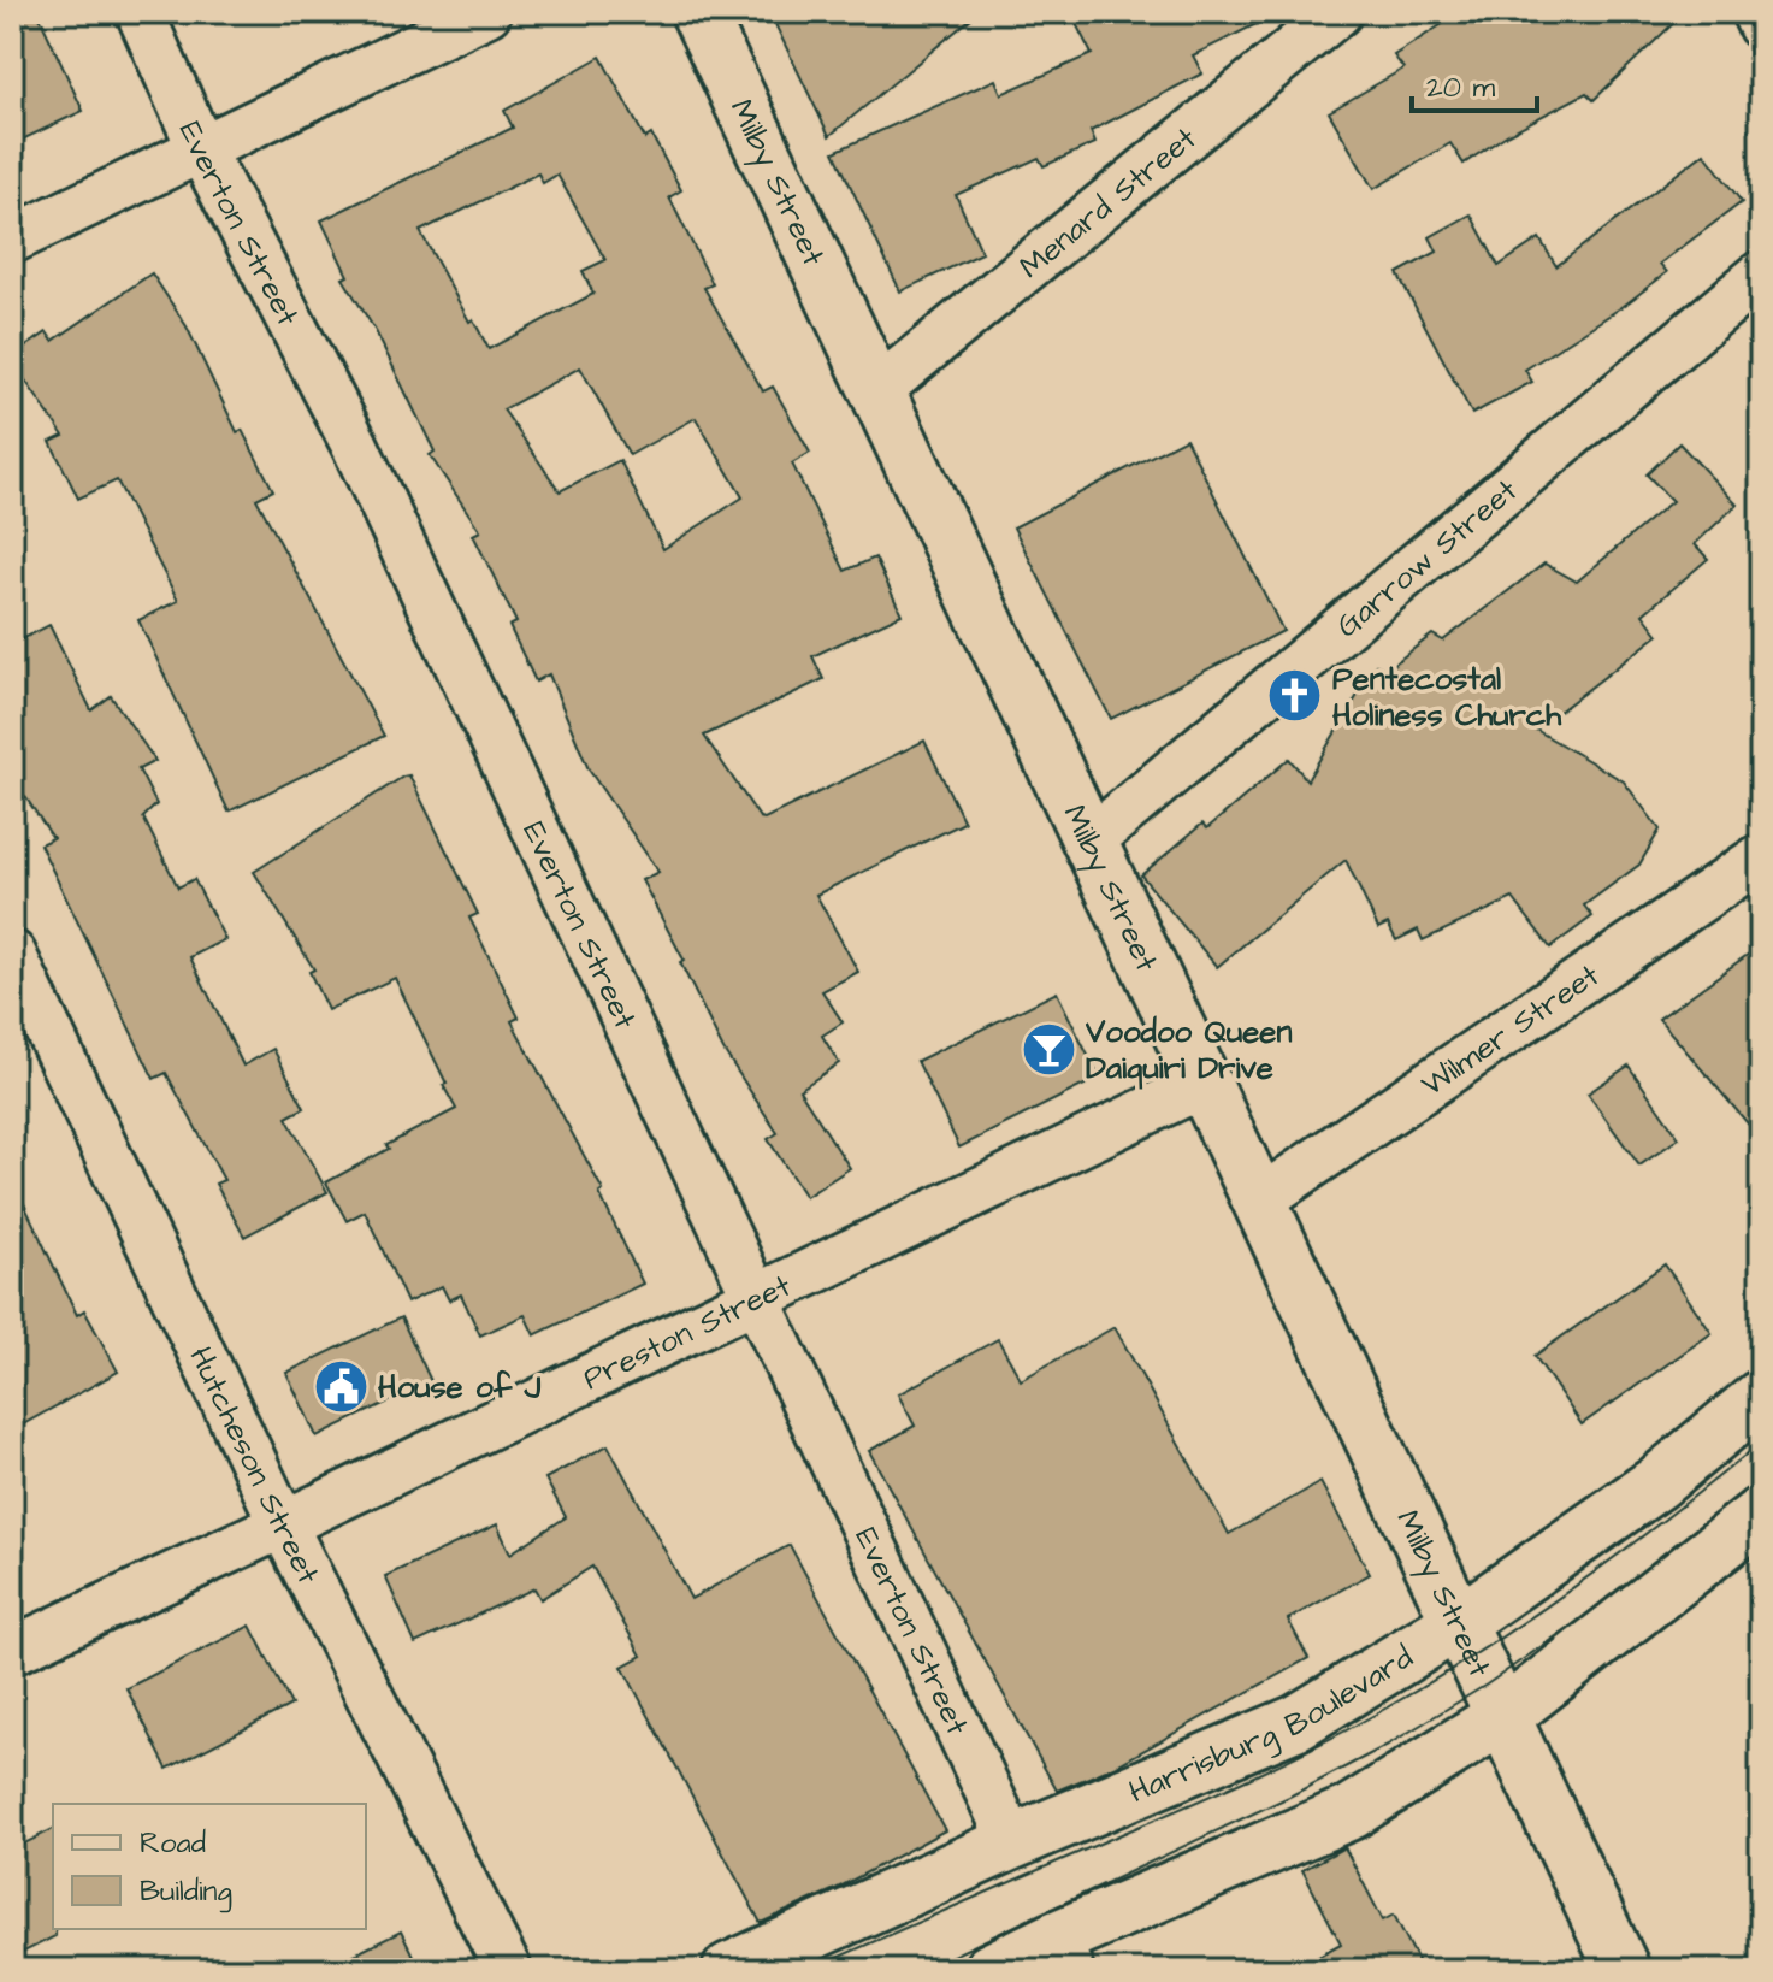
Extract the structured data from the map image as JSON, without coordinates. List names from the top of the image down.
{
  "streets": {
    "street": [
      "Milby Street",
      "Menard Street",
      "Everton Street",
      "Garrow Street",
      "Wilmer Street",
      "Preston Street",
      "Hutcheson Street",
      "Harrisburg Boulevard"
    ]
  },
  "crossings": [
    ["Milby Street", "Menard Street"],
    ["Milby Street", "Garrow Street"],
    ["Milby Street", "Wilmer Street"],
    ["Milby Street", "Preston Street"],
    ["Milby Street", "Harrisburg Boulevard"],
    ["Everton Street", "Preston Street"],
    ["Everton Street", "Harrisburg Boulevard"],
    ["Preston Street", "Hutcheson Street"]
  ],
  "places": {
    "church": ["Pentecostal Holiness Church"],
    "bar": ["Voodoo Queen Daiquiri Drive"],
    "public building": ["House of J"]
  },
  "legend": ["Road", "Building"],
  "scale_bar": "20 m"
}
